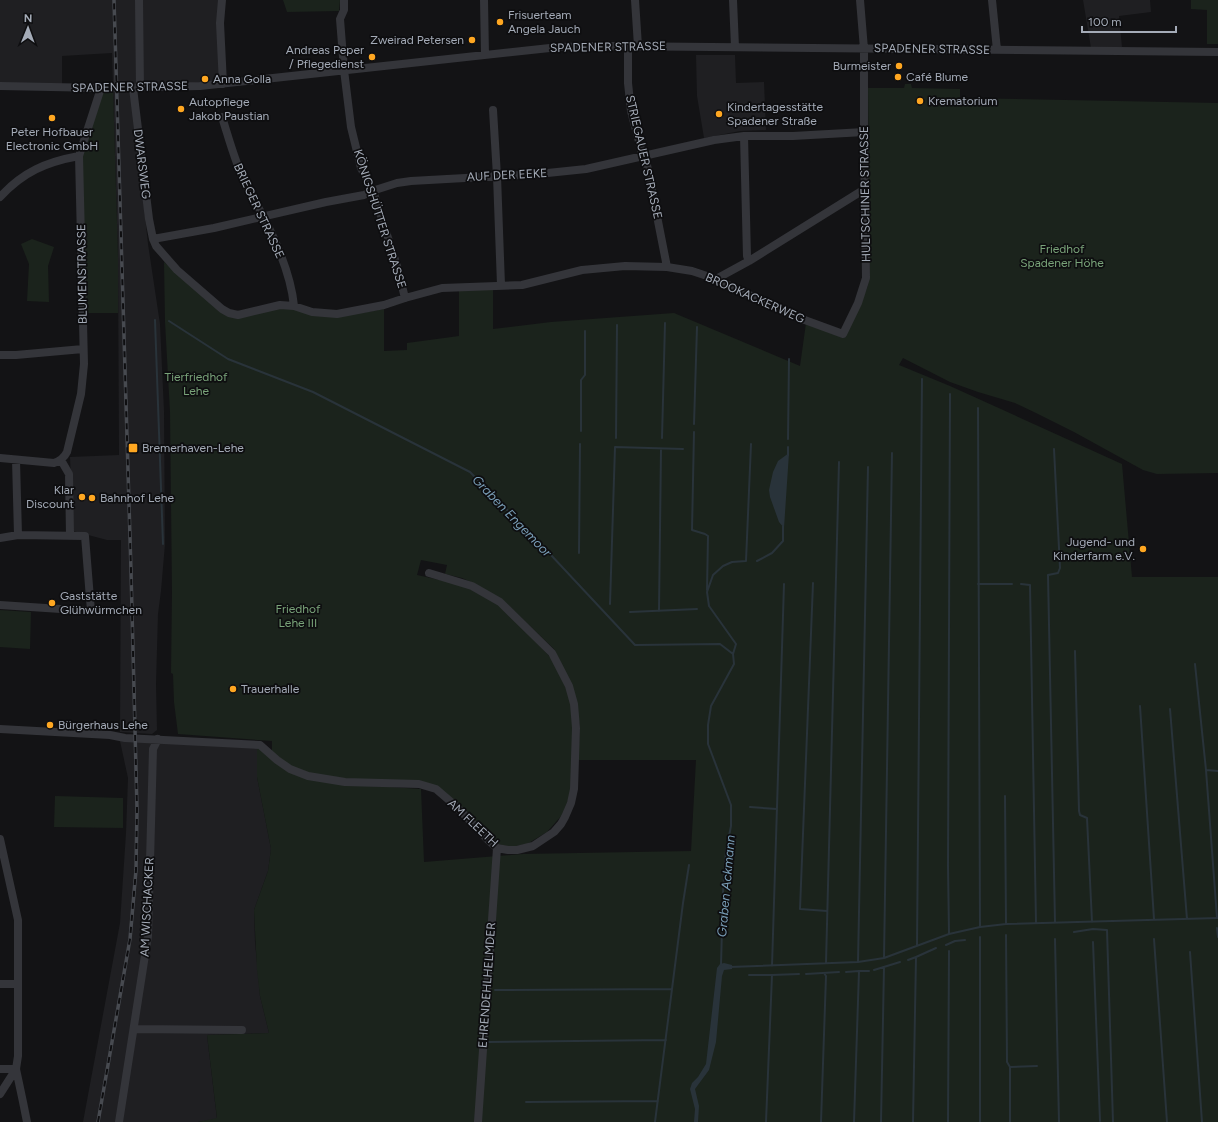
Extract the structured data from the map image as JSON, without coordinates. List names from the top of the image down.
{
  "streets": {
    "street": [
      "SPADENER STRASSE",
      "STRIEGAUER STRASSE",
      "DWARSWEG",
      "AUF DER EEKE",
      "HULTSCHINER STRASSE",
      "BRIEGER STRASSE",
      "KÖNIGSHÜTTER STRASSE",
      "BLUMENSTRASSE",
      "BROOKACKERWEG",
      "AM FLEETH",
      "AM WISCHACKER",
      "EHRENDEHLHELMDER"
    ]
  },
  "crossings": [
    ["SPADENER STRASSE", "STRIEGAUER STRASSE"],
    ["SPADENER STRASSE", "DWARSWEG"],
    ["SPADENER STRASSE", "HULTSCHINER STRASSE"],
    ["SPADENER STRASSE", "KÖNIGSHÜTTER STRASSE"],
    ["SPADENER STRASSE", "BLUMENSTRASSE"],
    ["STRIEGAUER STRASSE", "AUF DER EEKE"],
    ["STRIEGAUER STRASSE", "BROOKACKERWEG"],
    ["DWARSWEG", "AUF DER EEKE"],
    ["DWARSWEG", "BROOKACKERWEG"],
    ["AUF DER EEKE", "HULTSCHINER STRASSE"],
    ["AUF DER EEKE", "BRIEGER STRASSE"],
    ["AUF DER EEKE", "KÖNIGSHÜTTER STRASSE"],
    ["AUF DER EEKE", "BROOKACKERWEG"],
    ["HULTSCHINER STRASSE", "BROOKACKERWEG"],
    ["BRIEGER STRASSE", "BROOKACKERWEG"],
    ["KÖNIGSHÜTTER STRASSE", "BROOKACKERWEG"],
    ["AM FLEETH", "AM WISCHACKER"],
    ["AM FLEETH", "EHRENDEHLHELMDER"]
  ],
  "water": ["Graben Engemoor", "Graben Ackmann"],
  "parks": ["Friedhof Spadener Höhe", "Tierfriedhof Lehe", "Friedhof Lehe III"],
  "places": {
    "other": [
      "Frisuerteam Angela Jauch",
      "Zweirad Petersen",
      "Andreas Peper / Pflegedienst",
      "Burmeister",
      "Café Blume",
      "Anna Golla",
      "Krematorium",
      "Autopflege Jakob Paustian",
      "Kindertagesstätte Spadener Straße",
      "Peter Hofbauer Electronic GmbH",
      "Klar Discount",
      "Bahnhof Lehe",
      "Jugend- und Kinderfarm e.V.",
      "Gaststätte Glühwürmchen",
      "Trauerhalle",
      "Bürgerhaus Lehe"
    ],
    "transit": ["Bremerhaven-Lehe"]
  },
  "scale_bar": "100 m",
  "north": "top"
}
